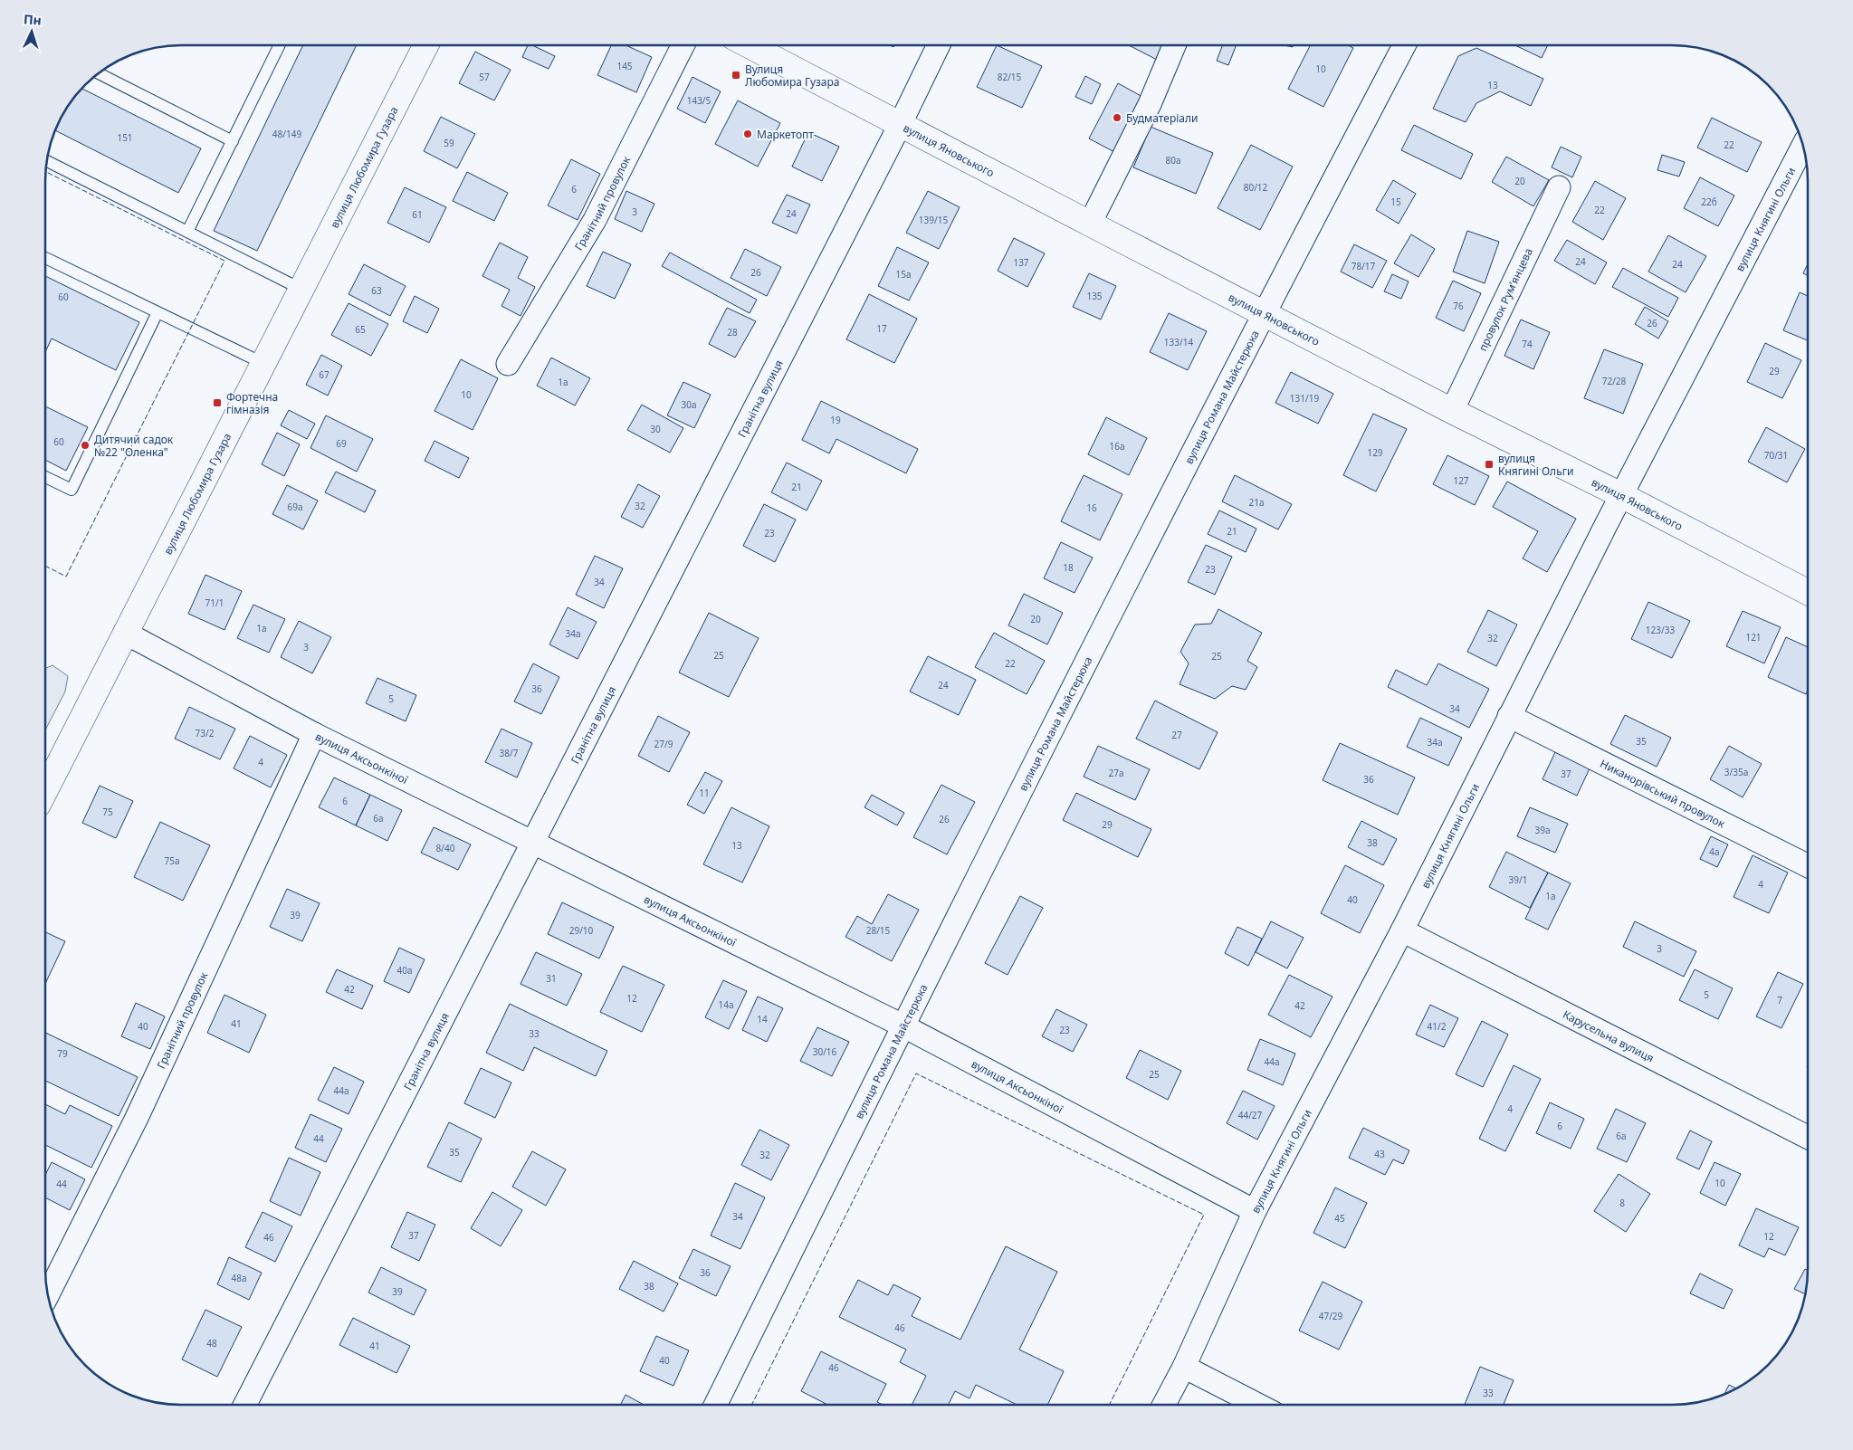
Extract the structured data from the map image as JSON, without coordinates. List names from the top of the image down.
{
  "streets": {
    "main road": ["вулиця Яновського", "вулиця Любомира Гузара"],
    "street": [
      "Гранітний провулок",
      "вулиця Княгині Ольги",
      "провулок Румʼянцева",
      "вулиця Романа Майстерюка",
      "Гранітна вулиця",
      "вулиця Аксьонкіної",
      "Никанорівський провулок",
      "Карусельна вулиця"
    ]
  },
  "crossings": [
    ["вулиця Яновського", "вулиця Княгині Ольги"],
    ["вулиця Яновського", "провулок Румʼянцева"],
    ["вулиця Яновського", "вулиця Романа Майстерюка"],
    ["вулиця Яновського", "Гранітна вулиця"],
    ["вулиця Любомира Гузара", "вулиця Аксьонкіної"],
    ["Гранітний провулок", "вулиця Аксьонкіної"],
    ["вулиця Княгині Ольги", "вулиця Аксьонкіної"],
    ["вулиця Княгині Ольги", "Никанорівський провулок"],
    ["вулиця Княгині Ольги", "Карусельна вулиця"],
    ["вулиця Романа Майстерюка", "вулиця Аксьонкіної"],
    ["Гранітна вулиця", "вулиця Аксьонкіної"]
  ],
  "places": {
    "transit": ["Вулиця Любомира Гузара", "Фортечна гімназія", "вулиця Княгині Ольги"],
    "other": ["Будматеріали", "Маркетопт", "Дитячий садок №22 \"Оленка\""]
  },
  "house_numbers": [
    "145",
    "10",
    "57",
    "82/15",
    "13",
    "143/5",
    "48/149",
    "151",
    "59",
    "22",
    "80а",
    "20",
    "80/12",
    "6",
    "15",
    "22б",
    "22",
    "3",
    "24",
    "61",
    "139/15",
    "24",
    "137",
    "24",
    "78/17",
    "26",
    "15а",
    "63",
    "135",
    "60",
    "76",
    "26",
    "17",
    "65",
    "28",
    "133/14",
    "74",
    "29",
    "67",
    "72/28",
    "1а",
    "10",
    "131/19",
    "30а",
    "19",
    "30",
    "60",
    "69",
    "16а",
    "129",
    "70/31",
    "127",
    "21",
    "21а",
    "32",
    "69а",
    "16",
    "21",
    "23",
    "18",
    "23",
    "34",
    "71/1",
    "20",
    "1а",
    "123/33",
    "34а",
    "121",
    "32",
    "3",
    "25",
    "25",
    "22",
    "24",
    "36",
    "5",
    "34",
    "73/2",
    "27",
    "35",
    "34а",
    "27/9",
    "38/7",
    "4",
    "3/35а",
    "27а",
    "37",
    "36",
    "11",
    "6",
    "75",
    "6а",
    "26",
    "29",
    "39а",
    "38",
    "13",
    "8/40",
    "4а",
    "75а",
    "39/1",
    "4",
    "1а",
    "40",
    "39",
    "29/10",
    "28/15",
    "3",
    "40а",
    "31",
    "42",
    "5",
    "12",
    "7",
    "14а",
    "42",
    "14",
    "41",
    "40",
    "41/2",
    "23",
    "33",
    "30/16",
    "79",
    "44а",
    "25",
    "44а",
    "4",
    "44/27",
    "6",
    "6а",
    "44",
    "35",
    "43",
    "32",
    "10",
    "44",
    "8",
    "34",
    "45",
    "37",
    "12",
    "46",
    "36",
    "48а",
    "38",
    "39",
    "47/29",
    "46",
    "48",
    "41",
    "40",
    "46",
    "33"
  ],
  "north": "top"
}
